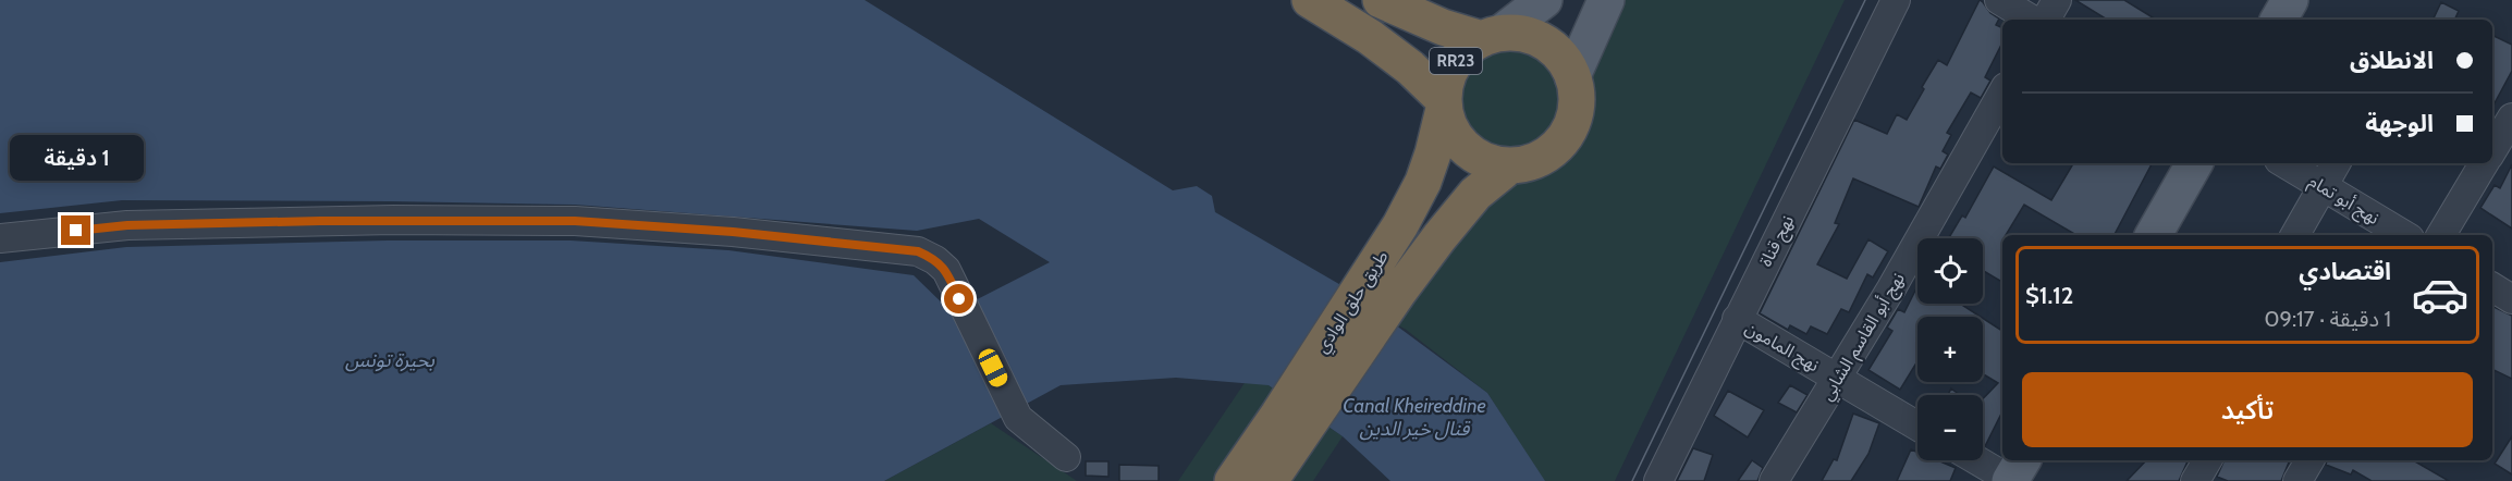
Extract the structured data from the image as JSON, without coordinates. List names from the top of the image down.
{
  "streets": {
    "highway": ["RR23", "طريق حلق الوادي"],
    "street": [
      "نهج أبو تمام",
      "نهج قناة",
      "نهج أبو القاسم الشابي",
      "نهج المامون"
    ]
  },
  "crossings": [
    ["RR23", "طريق حلق الوادي"],
    ["نهج قناة", "نهج المامون"],
    ["نهج أبو القاسم الشابي", "نهج المامون"]
  ],
  "water": ["بحيرة تونس", "Canal Kheireddine قنال خير الدين"],
  "page": {
    "banner": ["الانطلاق", "الوجهة"],
    "bubble": "1 دقيقة",
    "map_buttons": ["+", "−"],
    "list": [
      {
        "name": "اقتصادي",
        "note": "1 دقيقة · 09:17",
        "value": "$1.12"
      }
    ],
    "buttons": "تأكيد"
  }
}
